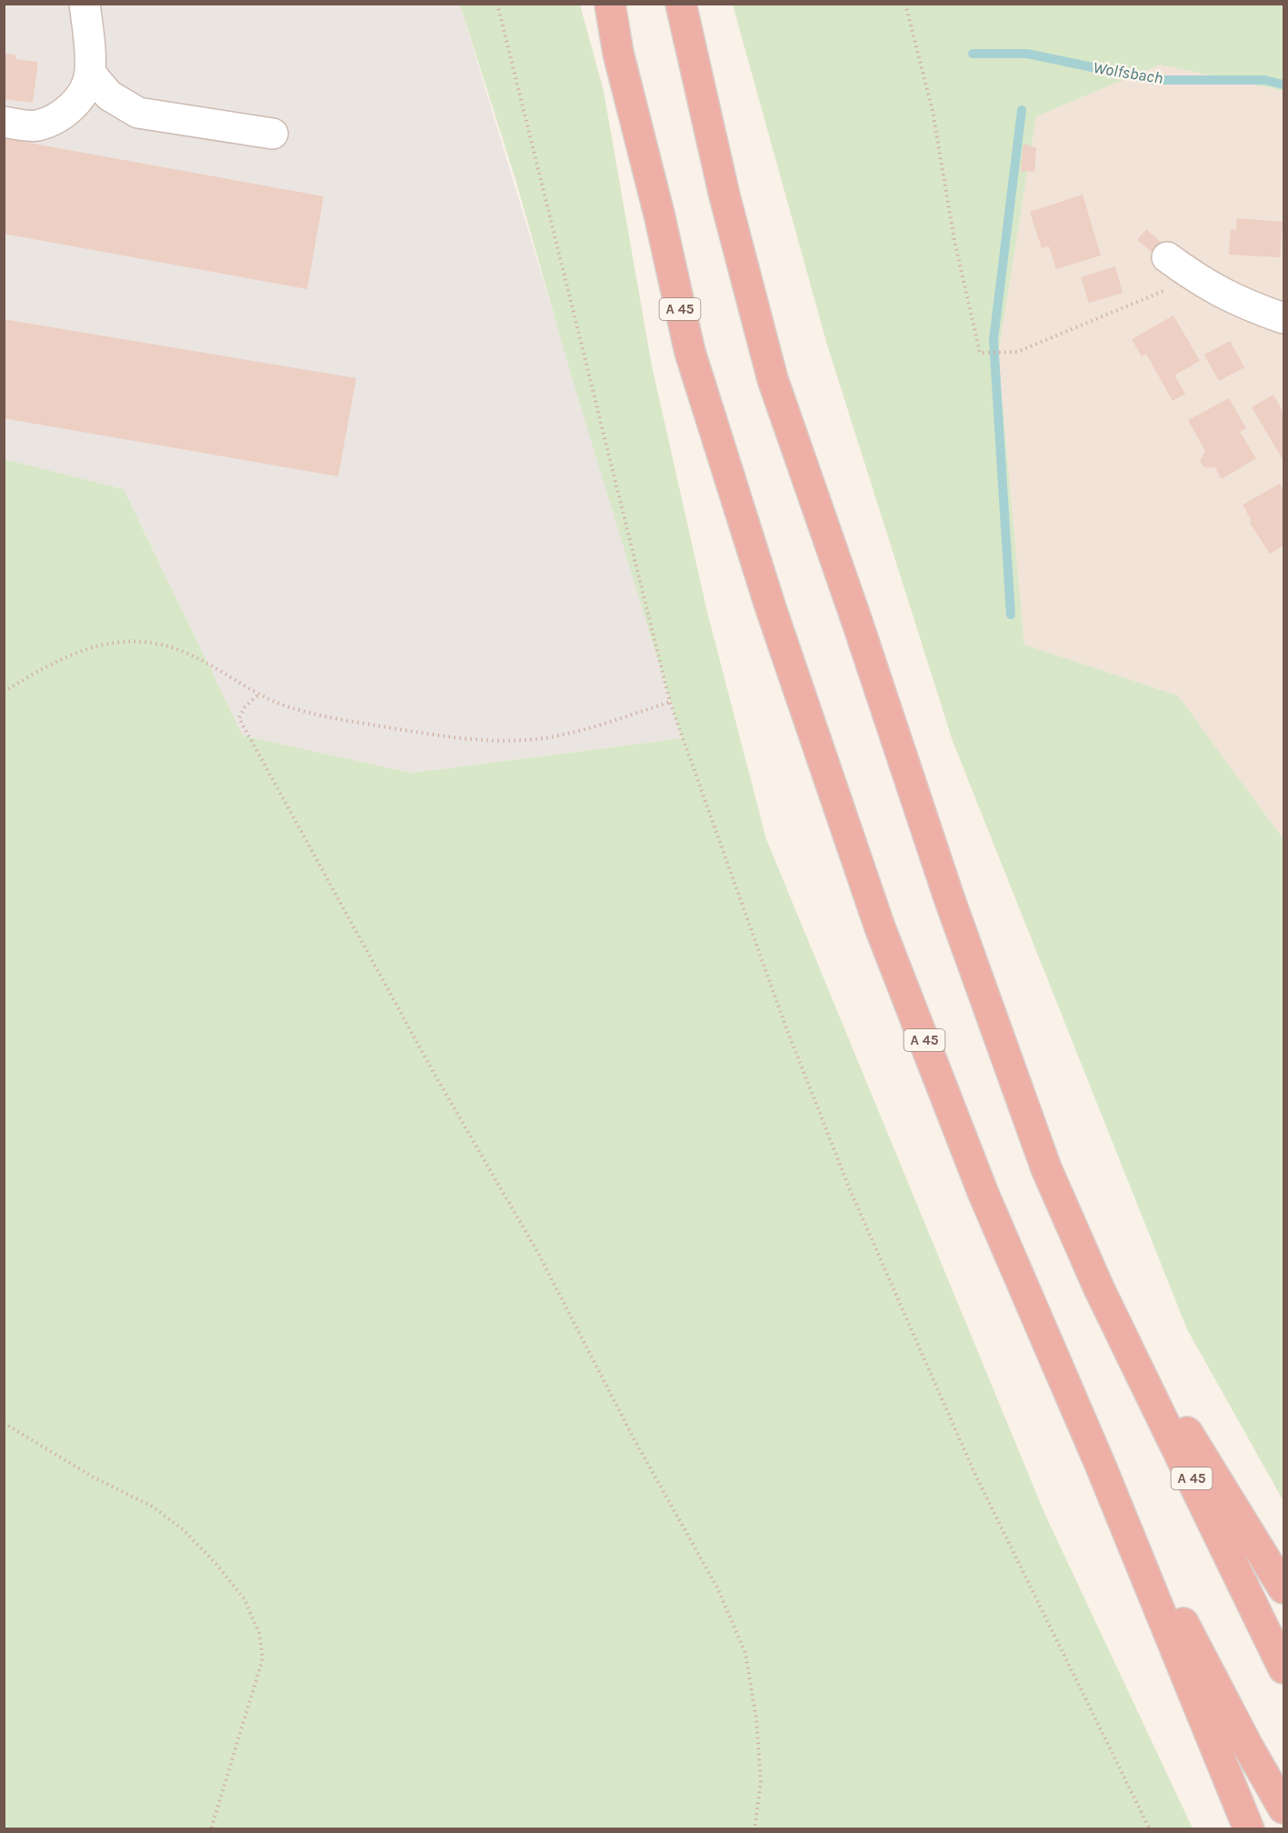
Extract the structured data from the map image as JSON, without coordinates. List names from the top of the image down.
{
  "streets": {
    "highway": ["A 45"]
  },
  "water": ["Wolfsbach"]
}
